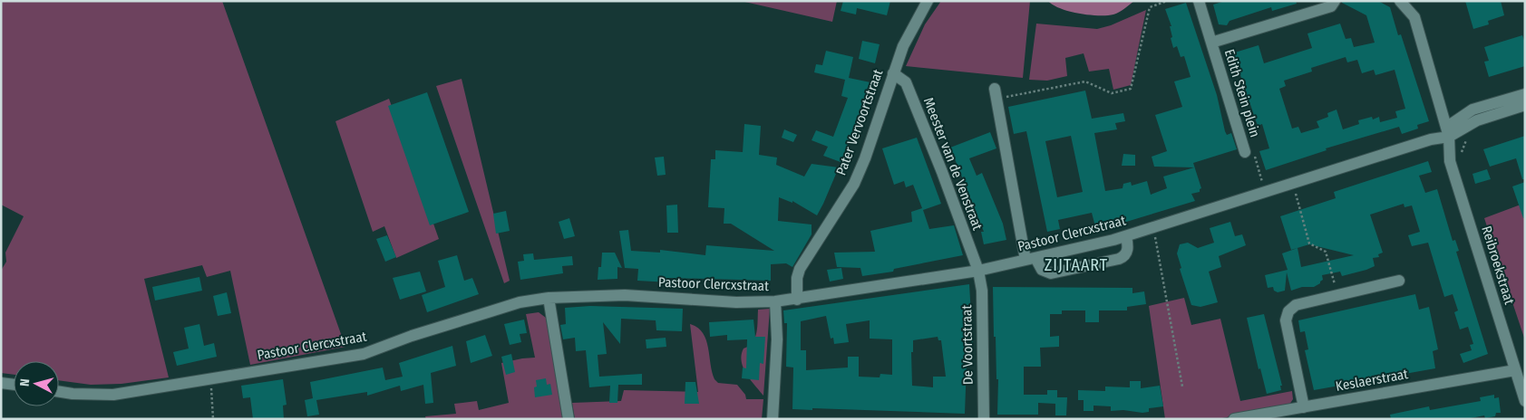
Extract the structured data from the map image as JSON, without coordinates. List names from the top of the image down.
{
  "streets": {
    "street": [
      "Edith Stein plein",
      "Pater Vervoortstraat",
      "Meester van de Venstraat",
      "Pastoor Clercxstraat",
      "Reibroekstraat",
      "De Voortstraat",
      "Keslaerstraat"
    ]
  },
  "crossings": [
    ["Pater Vervoortstraat", "Meester van de Venstraat"],
    ["Pater Vervoortstraat", "Pastoor Clercxstraat"],
    ["Meester van de Venstraat", "Pastoor Clercxstraat"],
    ["Meester van de Venstraat", "De Voortstraat"],
    ["Pastoor Clercxstraat", "Reibroekstraat"],
    ["Pastoor Clercxstraat", "De Voortstraat"],
    ["Reibroekstraat", "Keslaerstraat"]
  ],
  "districts": ["ZIJTAART"],
  "north": "left"
}
